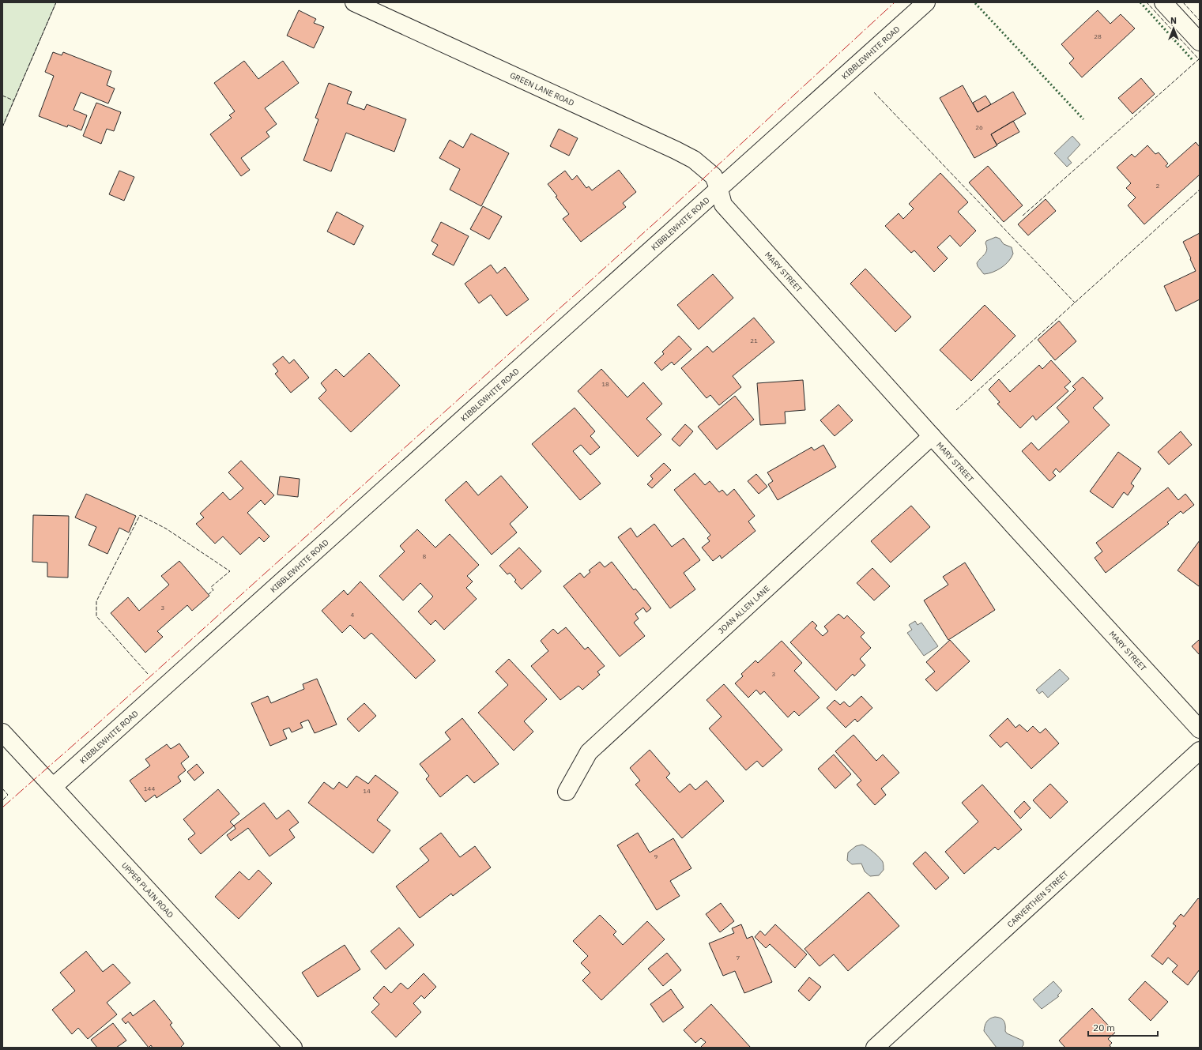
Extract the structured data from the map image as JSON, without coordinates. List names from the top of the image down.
{
  "streets": {
    "street": [
      "KIBBLEWHITE ROAD",
      "GREEN LANE ROAD",
      "MARY STREET",
      "JOAN ALLEN LANE",
      "UPPER PLAIN ROAD",
      "CARVERTHEN STREET"
    ]
  },
  "crossings": [
    ["KIBBLEWHITE ROAD", "GREEN LANE ROAD"],
    ["KIBBLEWHITE ROAD", "MARY STREET"],
    ["KIBBLEWHITE ROAD", "UPPER PLAIN ROAD"],
    ["GREEN LANE ROAD", "MARY STREET"],
    ["MARY STREET", "JOAN ALLEN LANE"]
  ],
  "house_numbers": [
    "28",
    "26",
    "2",
    "21",
    "18",
    "8",
    "3",
    "4",
    "3",
    "144",
    "14",
    "9",
    "7"
  ],
  "scale_bar": "20 m",
  "north": "top"
}
